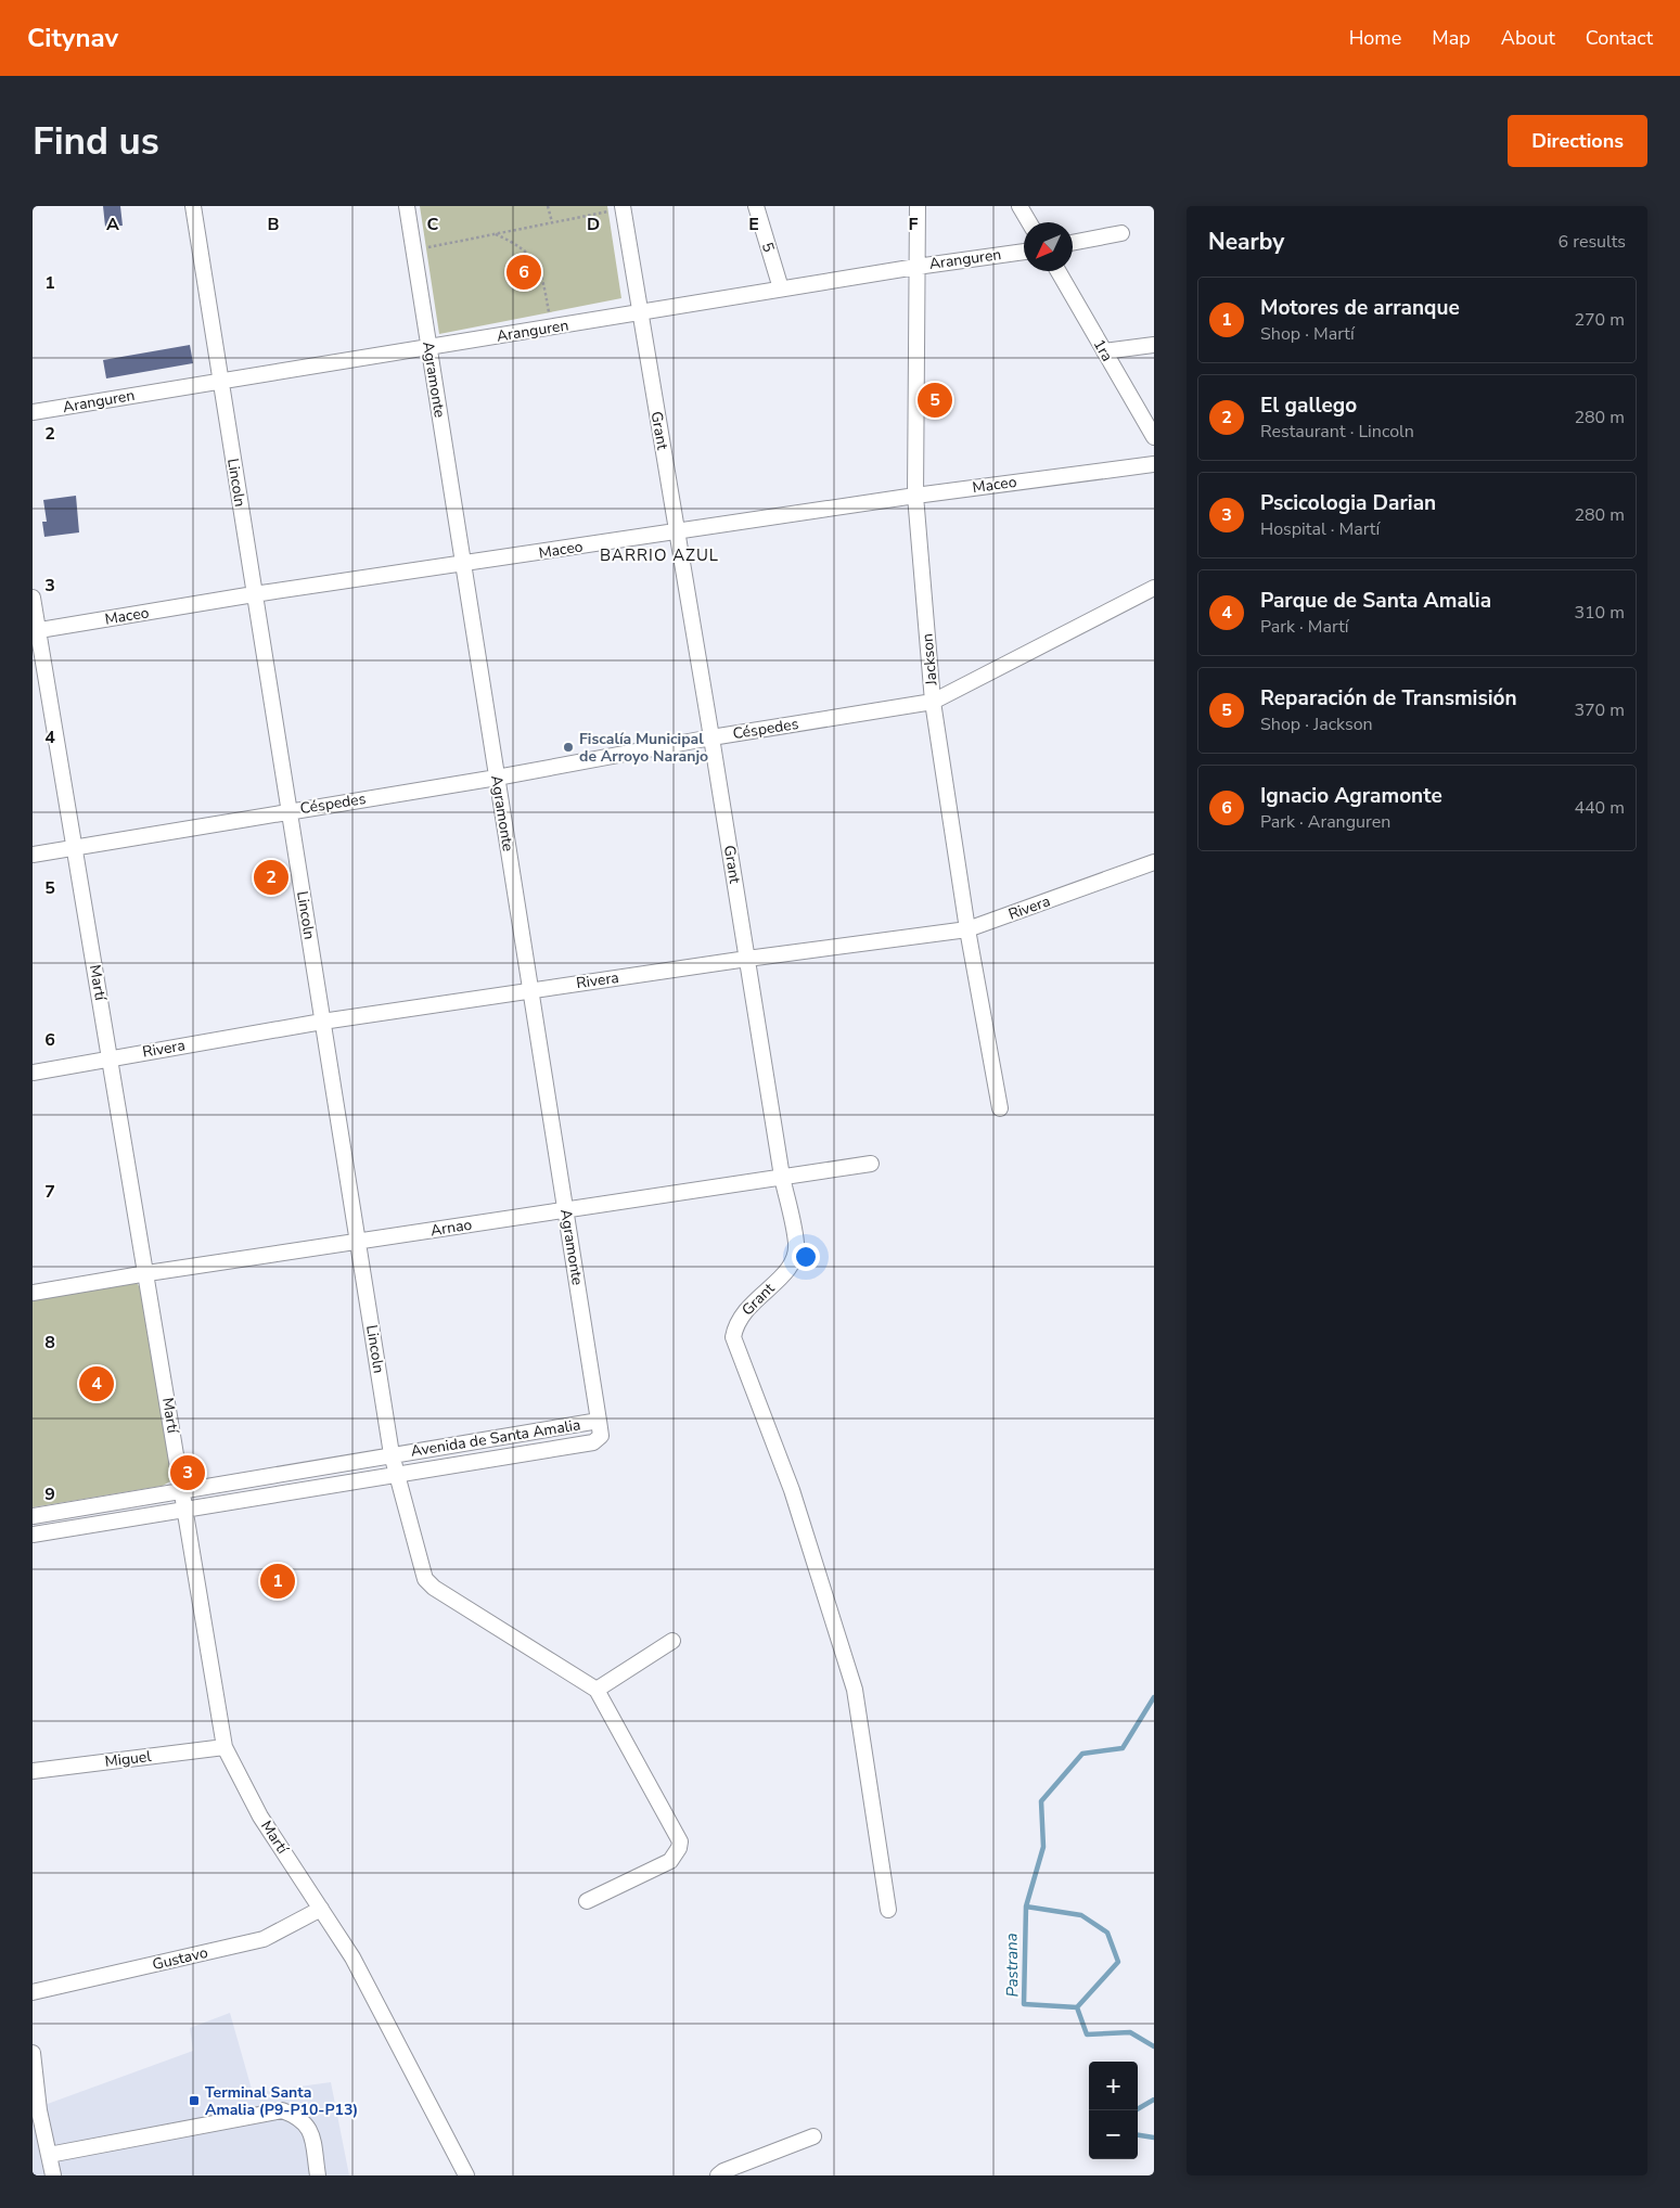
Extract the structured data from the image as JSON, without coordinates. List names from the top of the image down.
{
  "streets": {
    "street": [
      "5",
      "Aranguren",
      "1ra",
      "Agramonte",
      "Grant",
      "Lincoln",
      "Maceo",
      "Jackson",
      "Céspedes",
      "Rivera",
      "Martí",
      "Arnao",
      "Avenida de Santa Amalia",
      "Miguel",
      "Gustavo"
    ]
  },
  "crossings": [
    ["5", "Aranguren"],
    ["Aranguren", "Agramonte"],
    ["Aranguren", "Grant"],
    ["Aranguren", "Lincoln"],
    ["Aranguren", "Jackson"],
    ["Agramonte", "Maceo"],
    ["Agramonte", "Céspedes"],
    ["Agramonte", "Rivera"],
    ["Agramonte", "Arnao"],
    ["Agramonte", "Avenida de Santa Amalia"],
    ["Grant", "Maceo"],
    ["Grant", "Céspedes"],
    ["Grant", "Rivera"],
    ["Grant", "Arnao"],
    ["Lincoln", "Maceo"],
    ["Lincoln", "Céspedes"],
    ["Lincoln", "Rivera"],
    ["Lincoln", "Arnao"],
    ["Lincoln", "Avenida de Santa Amalia"],
    ["Maceo", "Jackson"],
    ["Maceo", "Martí"],
    ["Jackson", "Céspedes"],
    ["Jackson", "Rivera"],
    ["Céspedes", "Martí"],
    ["Rivera", "Martí"],
    ["Martí", "Arnao"],
    ["Martí", "Avenida de Santa Amalia"],
    ["Martí", "Miguel"],
    ["Martí", "Gustavo"]
  ],
  "districts": ["BARRIO AZUL"],
  "water": ["Pastrana"],
  "places": {
    "other": ["Fiscalía Municipal de Arroyo Naranjo"],
    "transit": ["Terminal Santa Amalia (P9-P10-P13)"]
  },
  "north": "bottom left",
  "page": {
    "header": "Citynav",
    "nav": [
      "Home",
      "Map",
      "About",
      "Contact"
    ],
    "buttons": "Directions",
    "title": "Find us",
    "heading": ["Nearby", "6 results"],
    "pins": [
      "6",
      "5",
      "2",
      "4",
      "3",
      "1"
    ],
    "list": [
      {
        "mark": "1",
        "name": "Motores de arranque",
        "note": "Shop · Martí",
        "value": "270 m"
      },
      {
        "mark": "2",
        "name": "El gallego",
        "note": "Restaurant · Lincoln",
        "value": "280 m"
      },
      {
        "mark": "3",
        "name": "Pscicologia Darian",
        "note": "Hospital · Martí",
        "value": "280 m"
      },
      {
        "mark": "4",
        "name": "Parque de Santa Amalia",
        "note": "Park · Martí",
        "value": "310 m"
      },
      {
        "mark": "5",
        "name": "Reparación de Transmisión",
        "note": "Shop · Jackson",
        "value": "370 m"
      },
      {
        "mark": "6",
        "name": "Ignacio Agramonte",
        "note": "Park · Aranguren",
        "value": "440 m"
      }
    ],
    "map_buttons": ["+", "−"]
  },
  "grid": {
    "columns": [
      "A",
      "B",
      "C",
      "D",
      "E",
      "F"
    ],
    "rows": [
      "1",
      "2",
      "3",
      "4",
      "5",
      "6",
      "7",
      "8",
      "9"
    ]
  }
}
